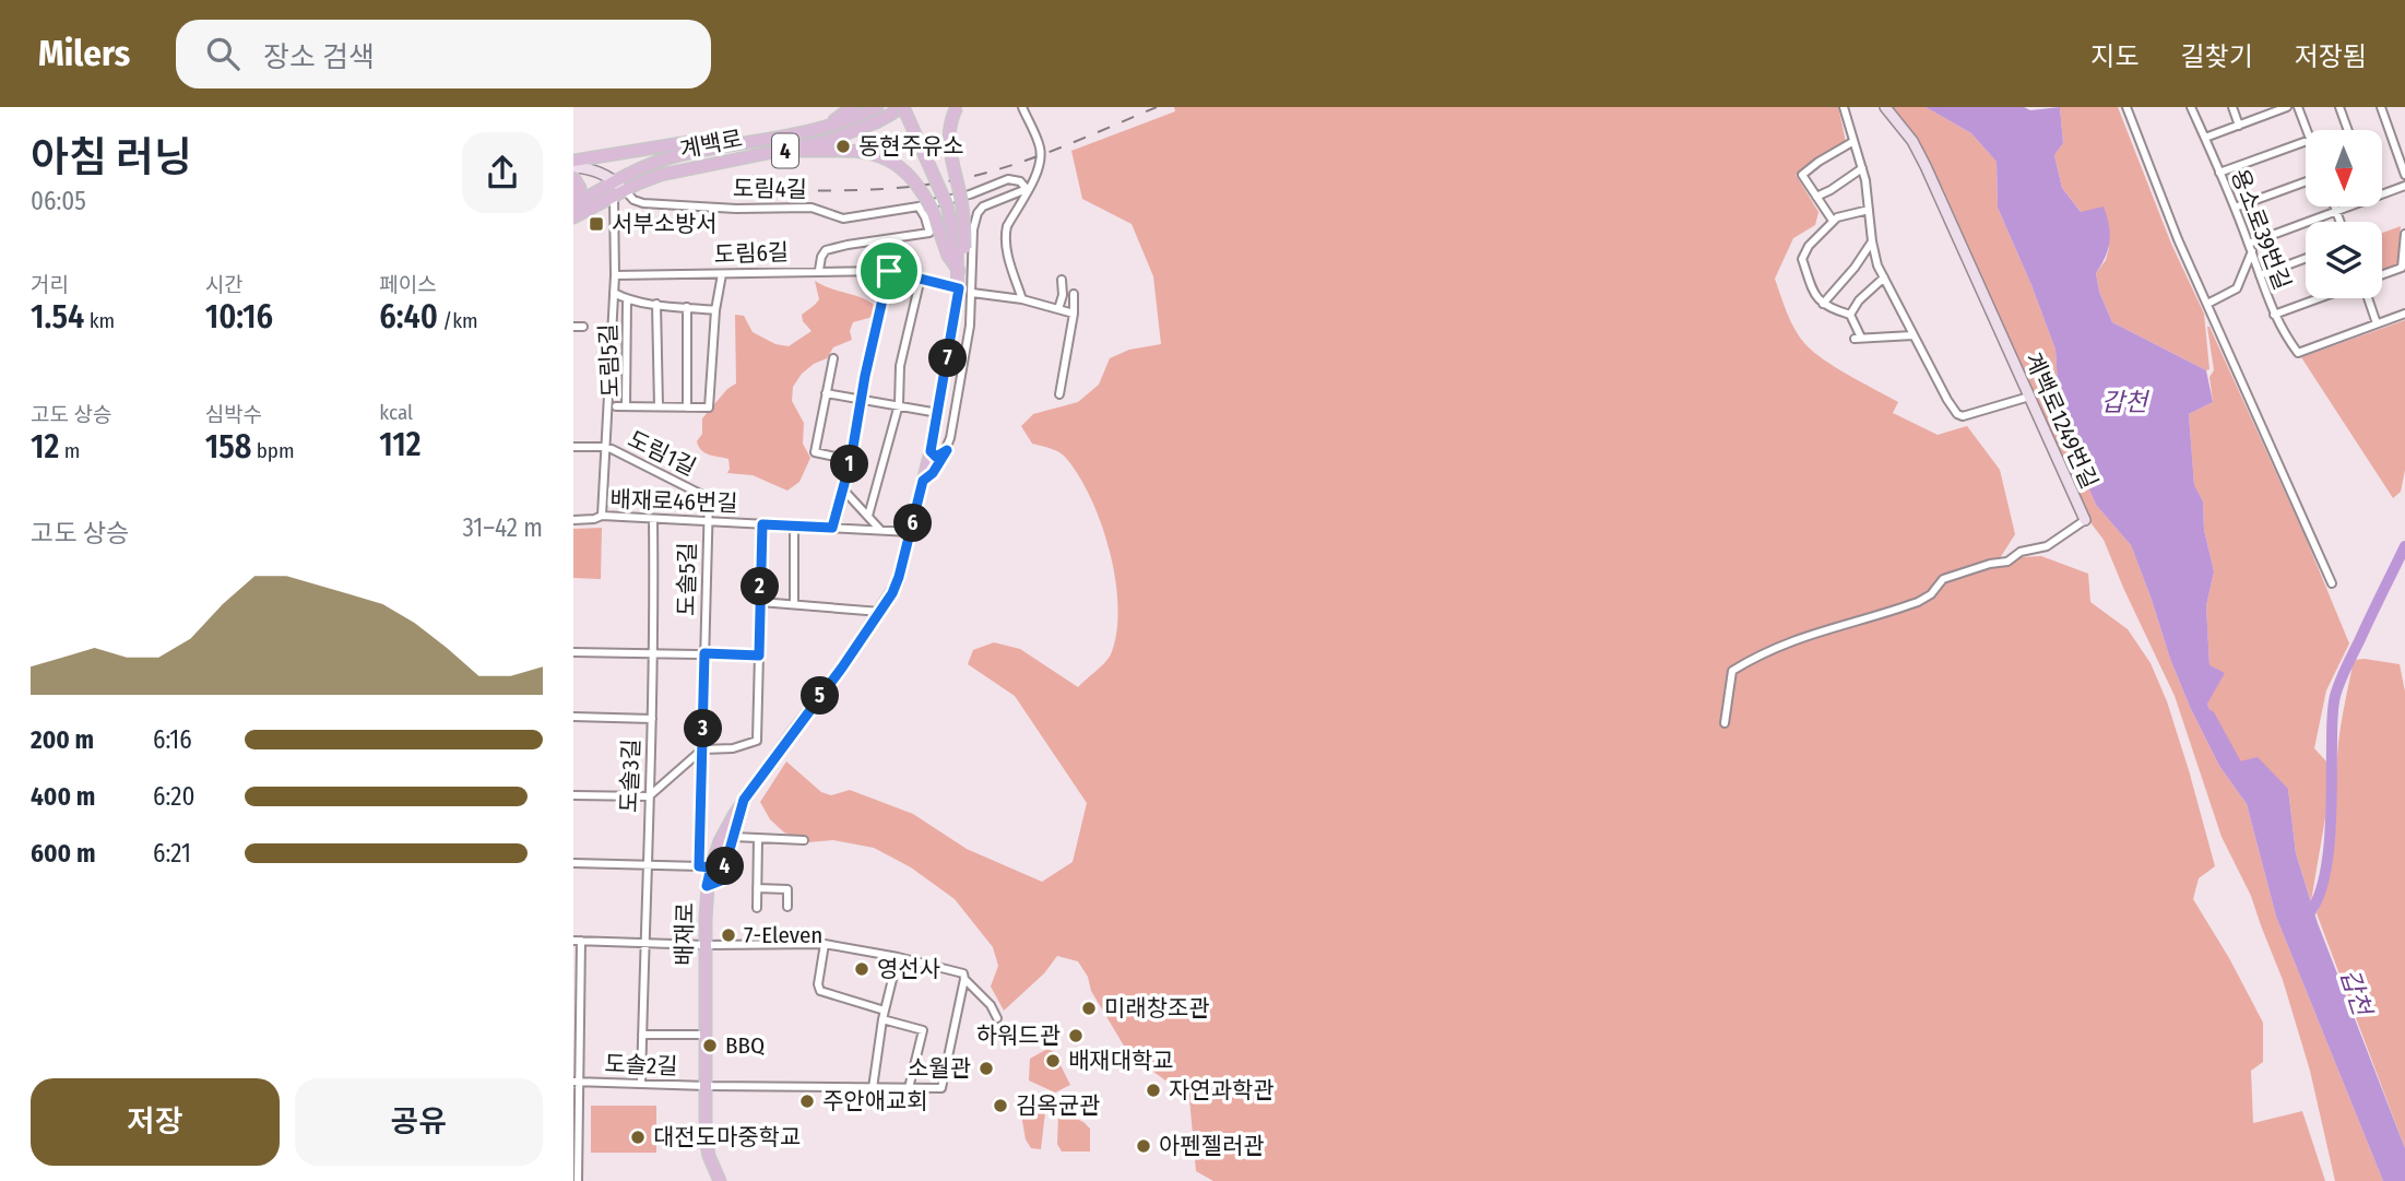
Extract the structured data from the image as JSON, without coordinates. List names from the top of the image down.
{
  "streets": {
    "main road": ["계백로", "4", "배재로"],
    "street": [
      "도림4길",
      "용소로39번길",
      "도림6길",
      "도림5길",
      "계백로1249번길",
      "도림1길",
      "배재로46번길",
      "도솔5길",
      "도솔3길",
      "도솔2길"
    ]
  },
  "crossings": [
    ["계백로", "도림4길"],
    ["계백로", "배재로"],
    ["도림6길", "배재로"],
    ["도림1길", "배재로46번길"],
    ["도림1길", "도솔5길"],
    ["배재로46번길", "도솔5길"],
    ["배재로46번길", "도솔3길"],
    ["배재로46번길", "배재로"],
    ["도솔5길", "배재로"],
    ["도솔3길", "도솔2길"],
    ["배재로", "도솔2길"]
  ],
  "water": ["갑천"],
  "places": {
    "other": [
      "동현주유소",
      "7-Eleven",
      "영선사",
      "미래창조관",
      "하워드관",
      "BBQ",
      "배재대학교",
      "소월관",
      "자연과학관",
      "주안애교회",
      "김옥균관",
      "대전도마중학교",
      "아펜젤러관"
    ],
    "transit": ["서부소방서"]
  },
  "north": "bottom",
  "page": {
    "header": "Milers",
    "search": "장소 검색",
    "nav": ["지도", "길찾기", "저장됨"],
    "heading": ["아침 러닝", "06:05"],
    "stats": [
      ["거리", "1.54 km"],
      ["시간", "10:16"],
      ["페이스", "6:40 /km"],
      ["고도 상승", "12 m"],
      ["심박수", "158 bpm"],
      ["kcal", "112"]
    ],
    "pins": [
      "7",
      "1",
      "6",
      "2",
      "5",
      "3",
      "4"
    ],
    "chart": ["고도 상승", "31–42 m"],
    "list": [
      {
        "name": "200 m",
        "note": "6:16"
      },
      {
        "name": "400 m",
        "note": "6:20"
      },
      {
        "name": "600 m",
        "note": "6:21"
      }
    ],
    "buttons": ["저장", "공유"]
  }
}
